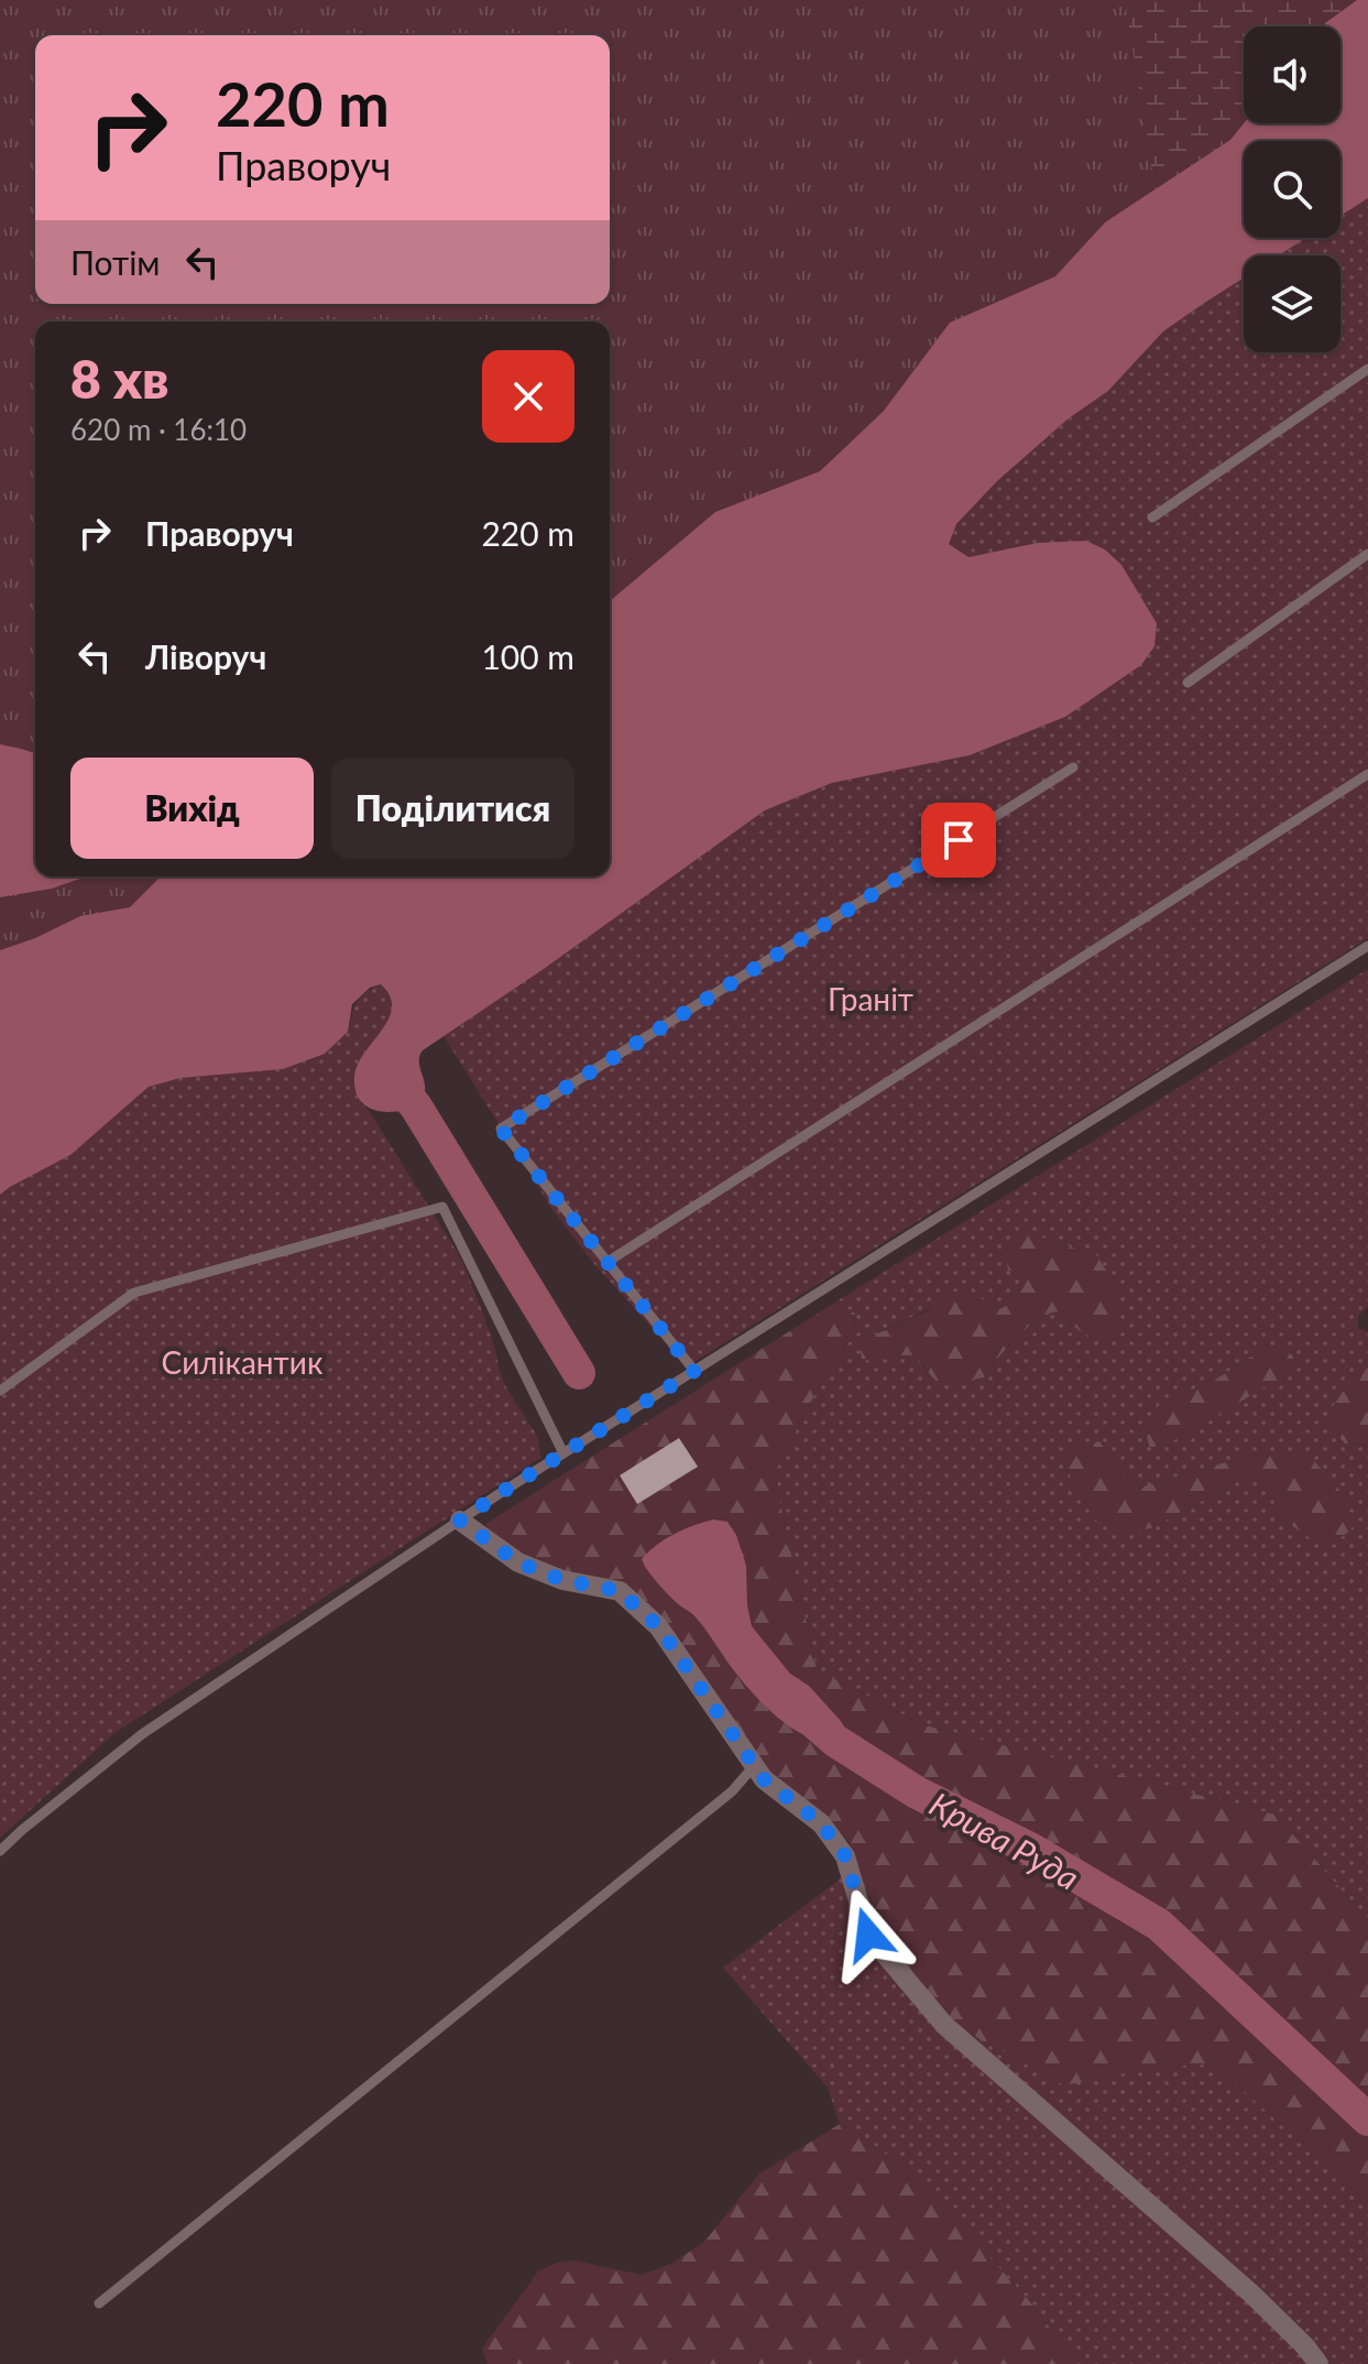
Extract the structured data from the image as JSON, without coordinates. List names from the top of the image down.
{
  "water": ["Крива Руда"],
  "parks": ["Граніт", "Силікантик"],
  "page": {
    "turn": ["220 m", "Праворуч"],
    "then": "Потім",
    "heading": ["8 хв", "620 m · 16:10"],
    "list": [
      {
        "name": "Праворуч",
        "value": "220 m"
      },
      {
        "name": "Ліворуч",
        "value": "100 m"
      }
    ],
    "buttons": ["Вихід", "Поділитися"]
  }
}
